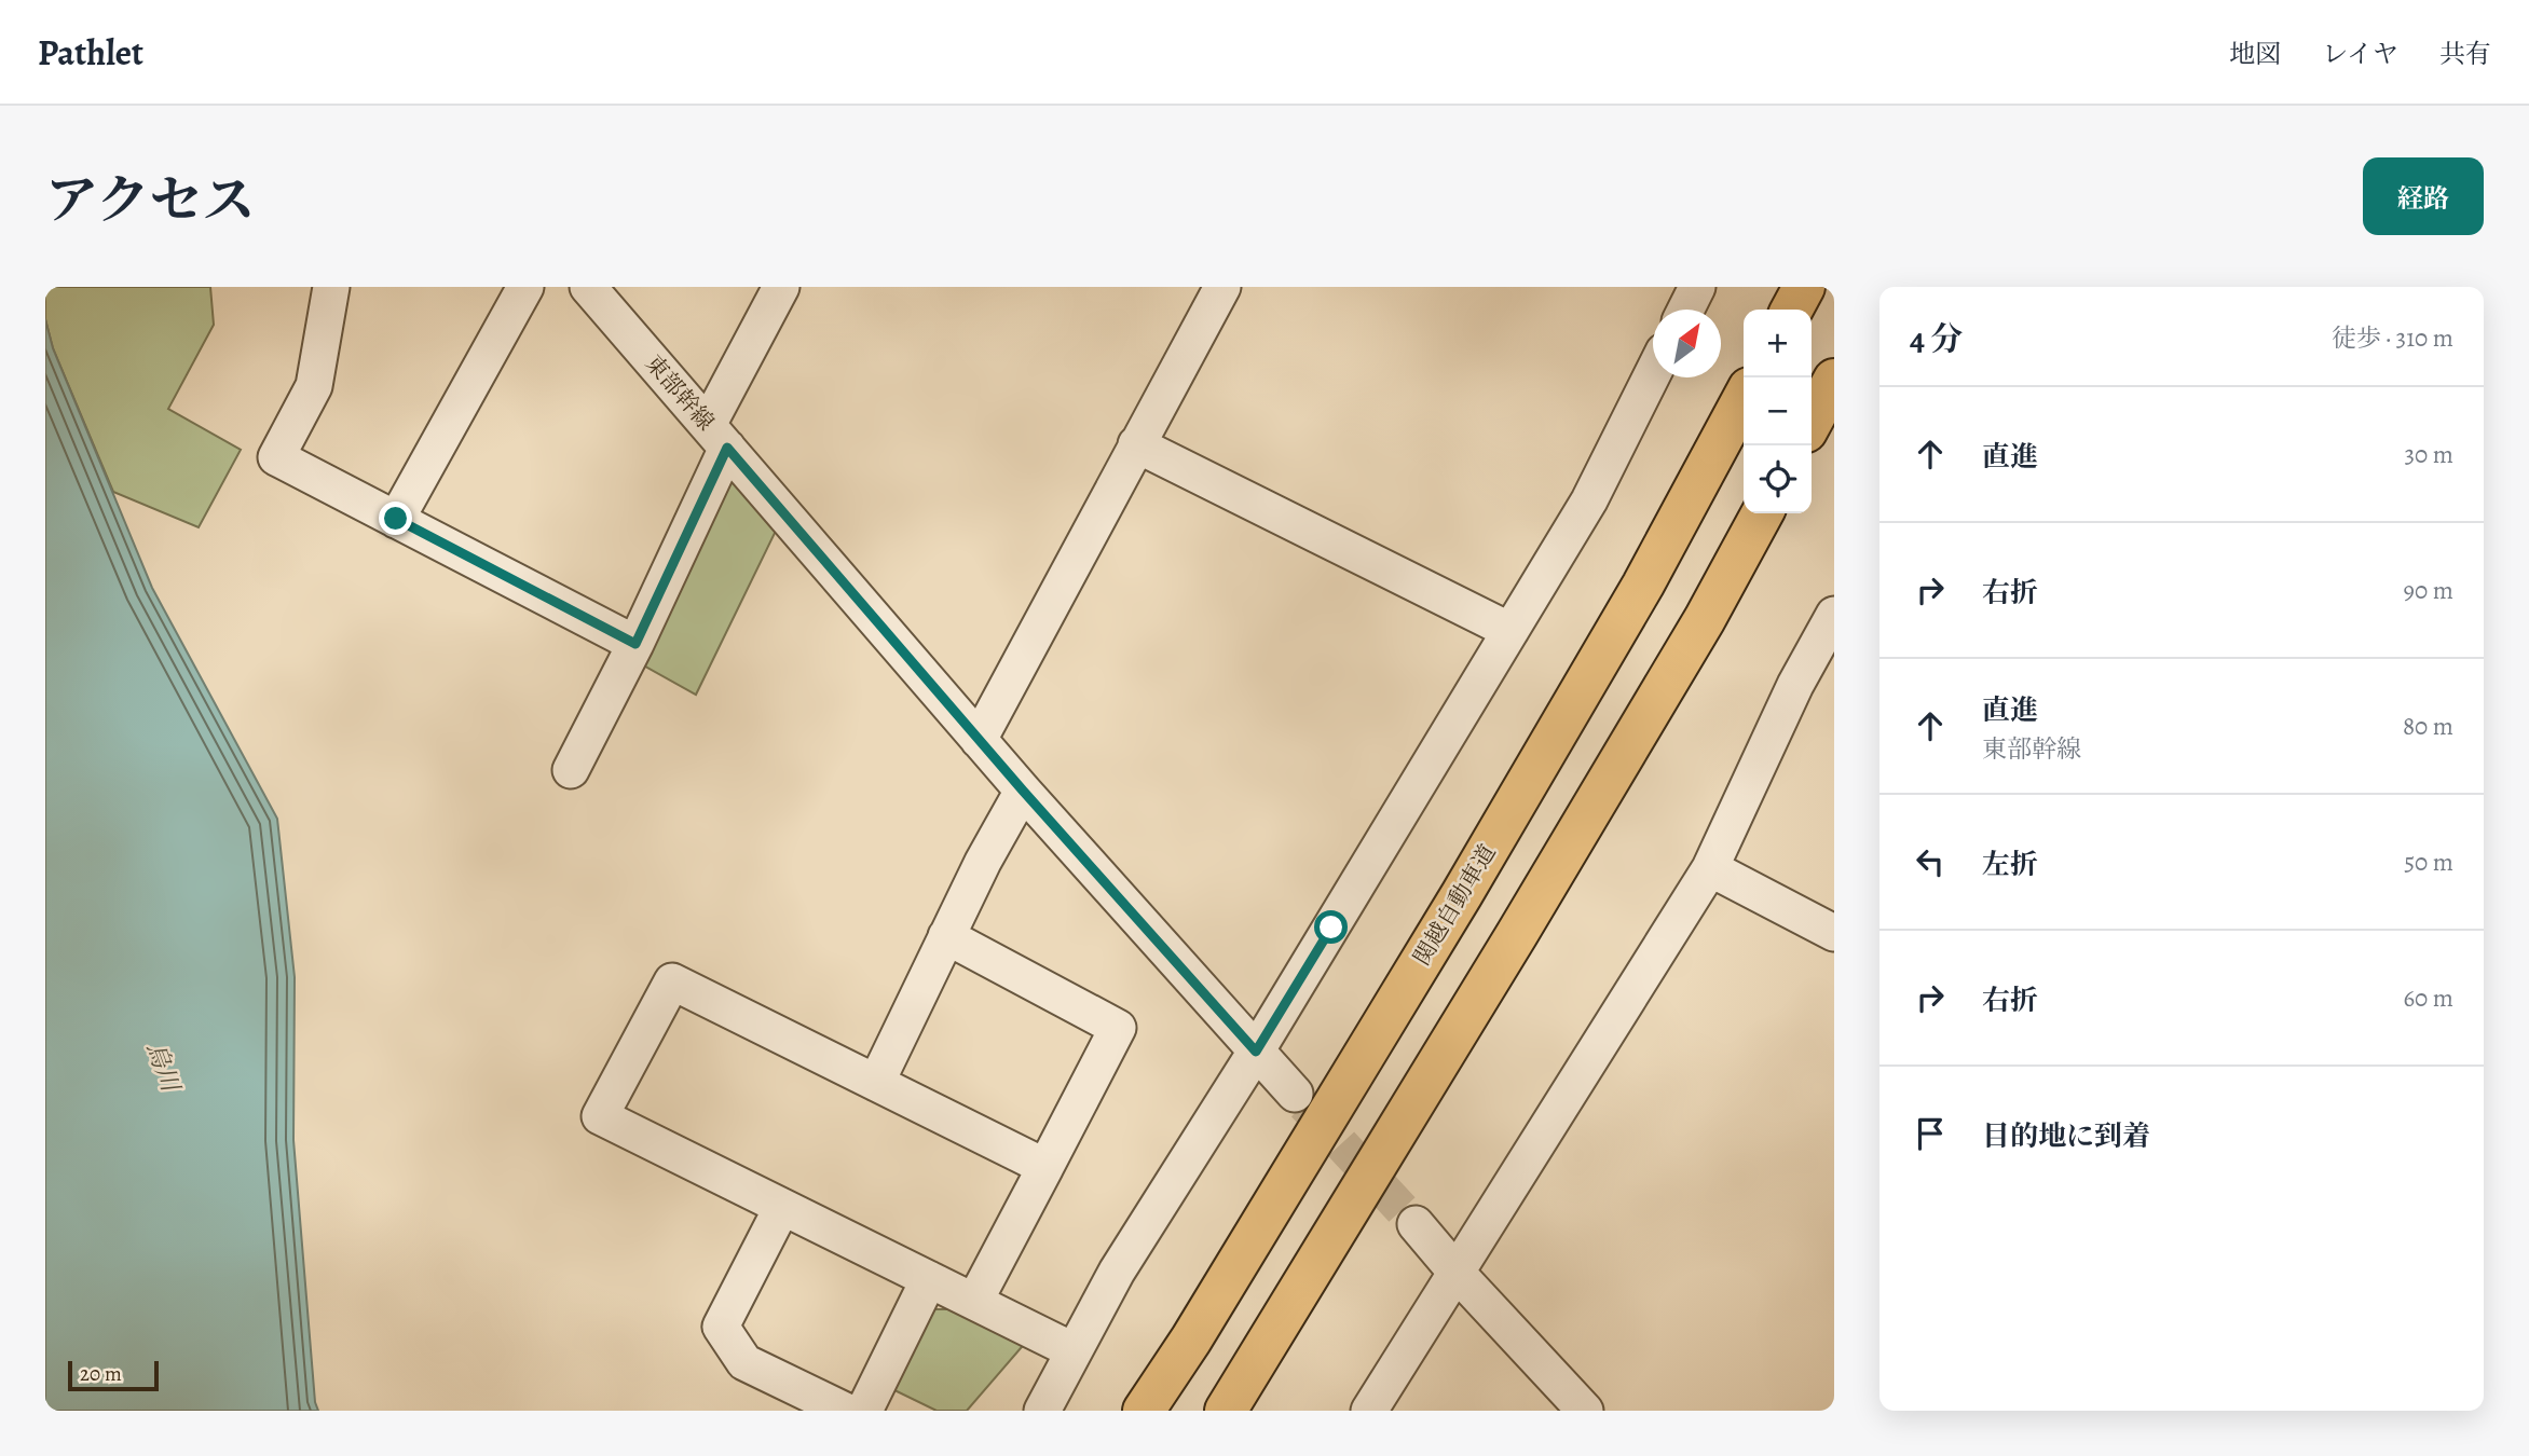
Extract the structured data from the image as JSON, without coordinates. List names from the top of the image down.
{
  "streets": {
    "highway": ["関越自動車道"],
    "street": ["東部幹線"]
  },
  "water": ["烏川"],
  "scale_bar": "20 m",
  "north": "top right",
  "page": {
    "header": "Pathlet",
    "nav": ["地図", "レイヤ", "共有"],
    "title": "アクセス",
    "buttons": "経路",
    "heading": ["4 分", "徒歩 · 310 m"],
    "map_buttons": ["+", "−"],
    "list": [
      ["直進", "30 m"],
      ["右折", "90 m"],
      ["直進", "東部幹線", "80 m"],
      ["左折", "50 m"],
      ["右折", "60 m"],
      "目的地に到着"
    ],
    "scale": "20 m"
  }
}
